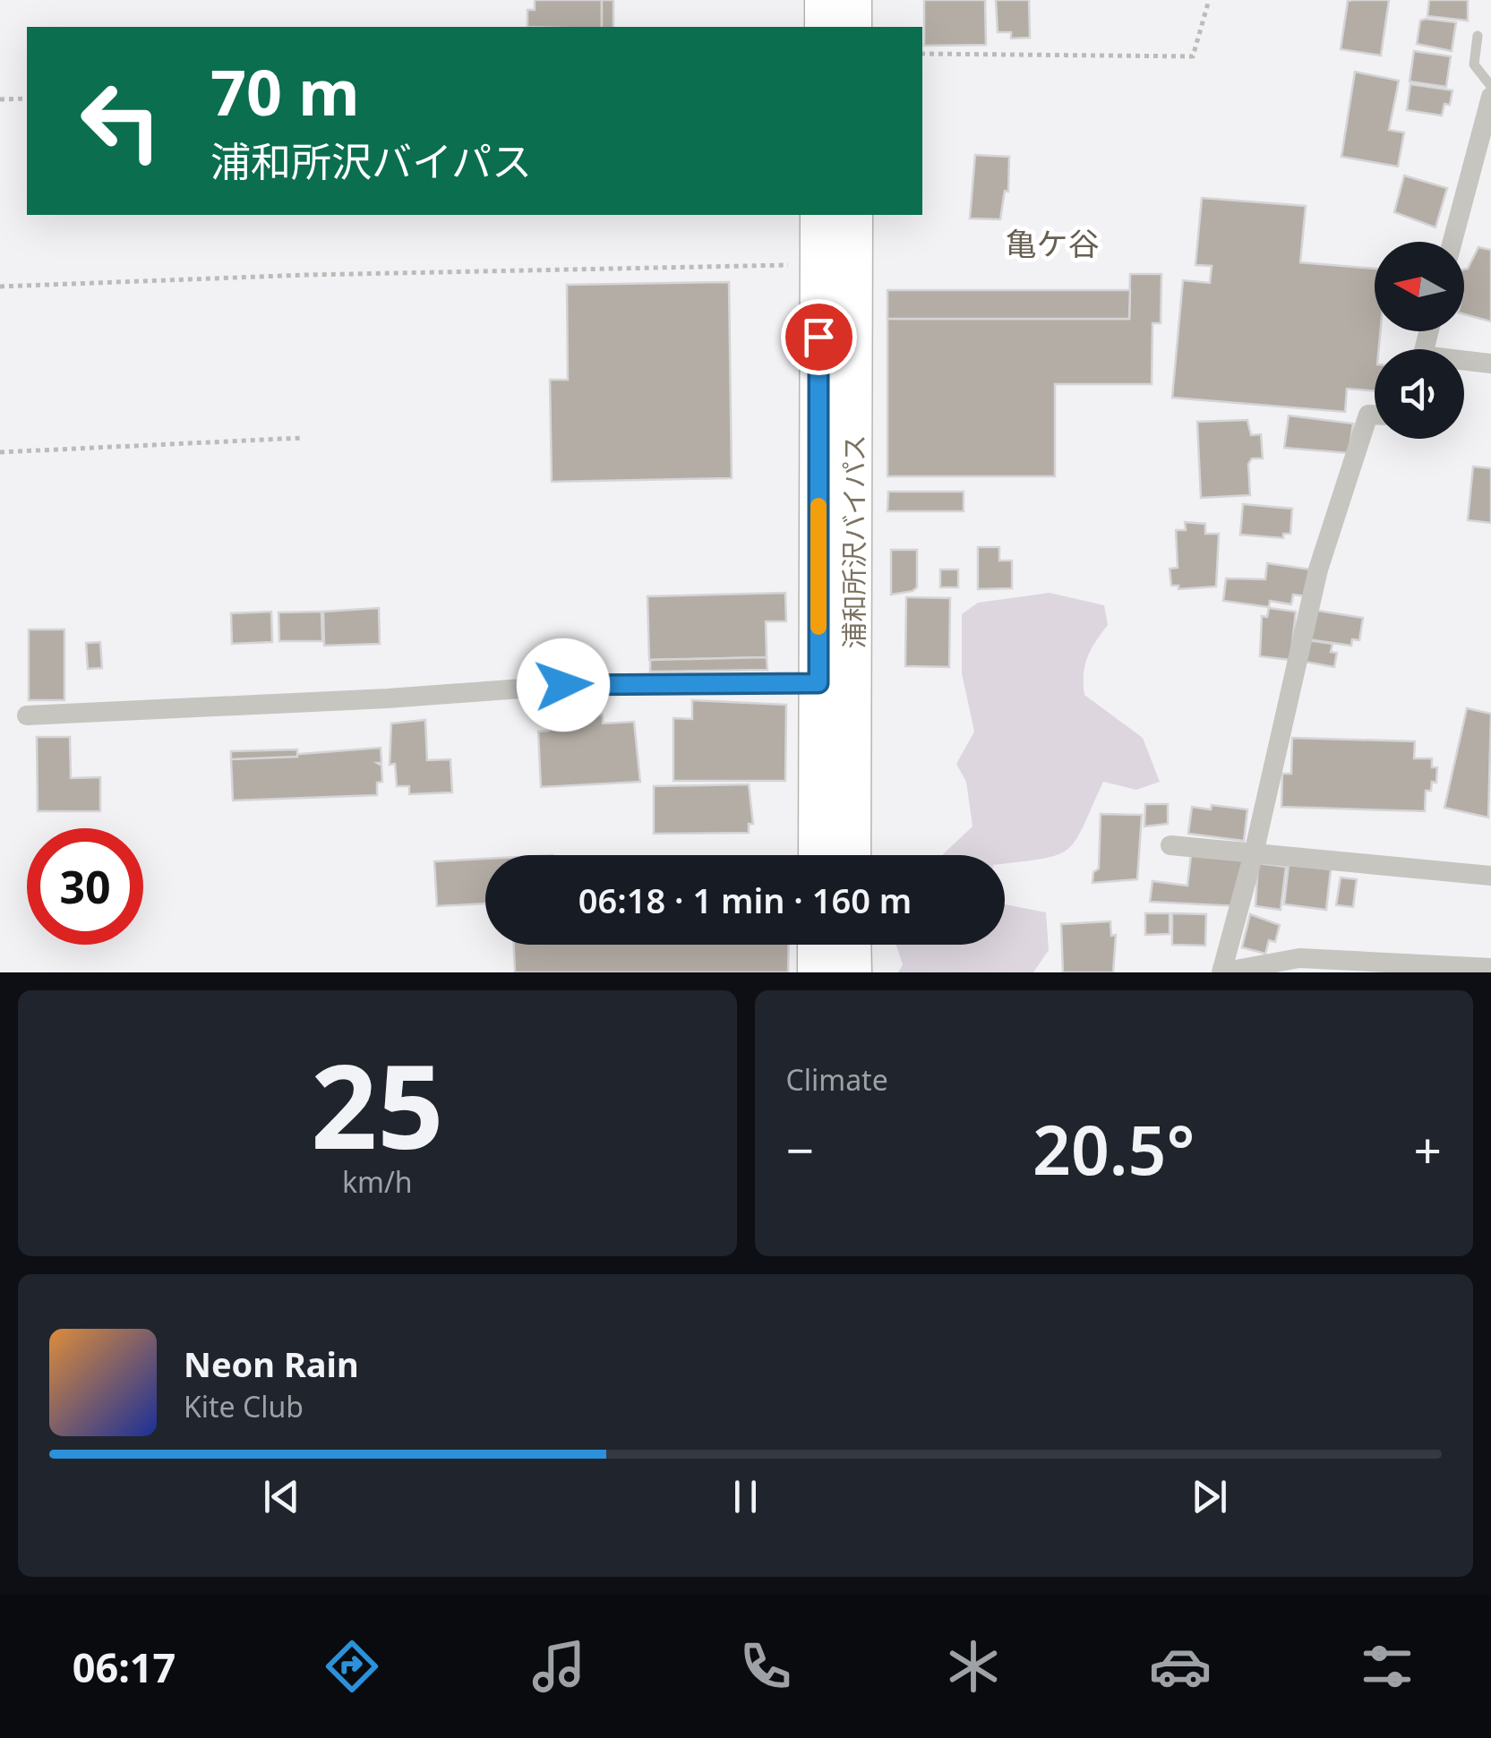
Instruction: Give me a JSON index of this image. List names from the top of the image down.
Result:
{
  "streets": {
    "highway": ["浦和所沢バイパス"]
  },
  "districts": ["亀ケ谷"],
  "north": "left",
  "page": {
    "turn": ["70 m", "浦和所沢バイパス"],
    "limit": "30",
    "trip": "06:18 · 1 min · 160 m",
    "tile": [
      ["25", "km/h"],
      "Climate"
    ],
    "heat": ["−", "20.5°", "+"],
    "song": ["Neon Rain", "Kite Club"],
    "tabs": "06:17"
  }
}
